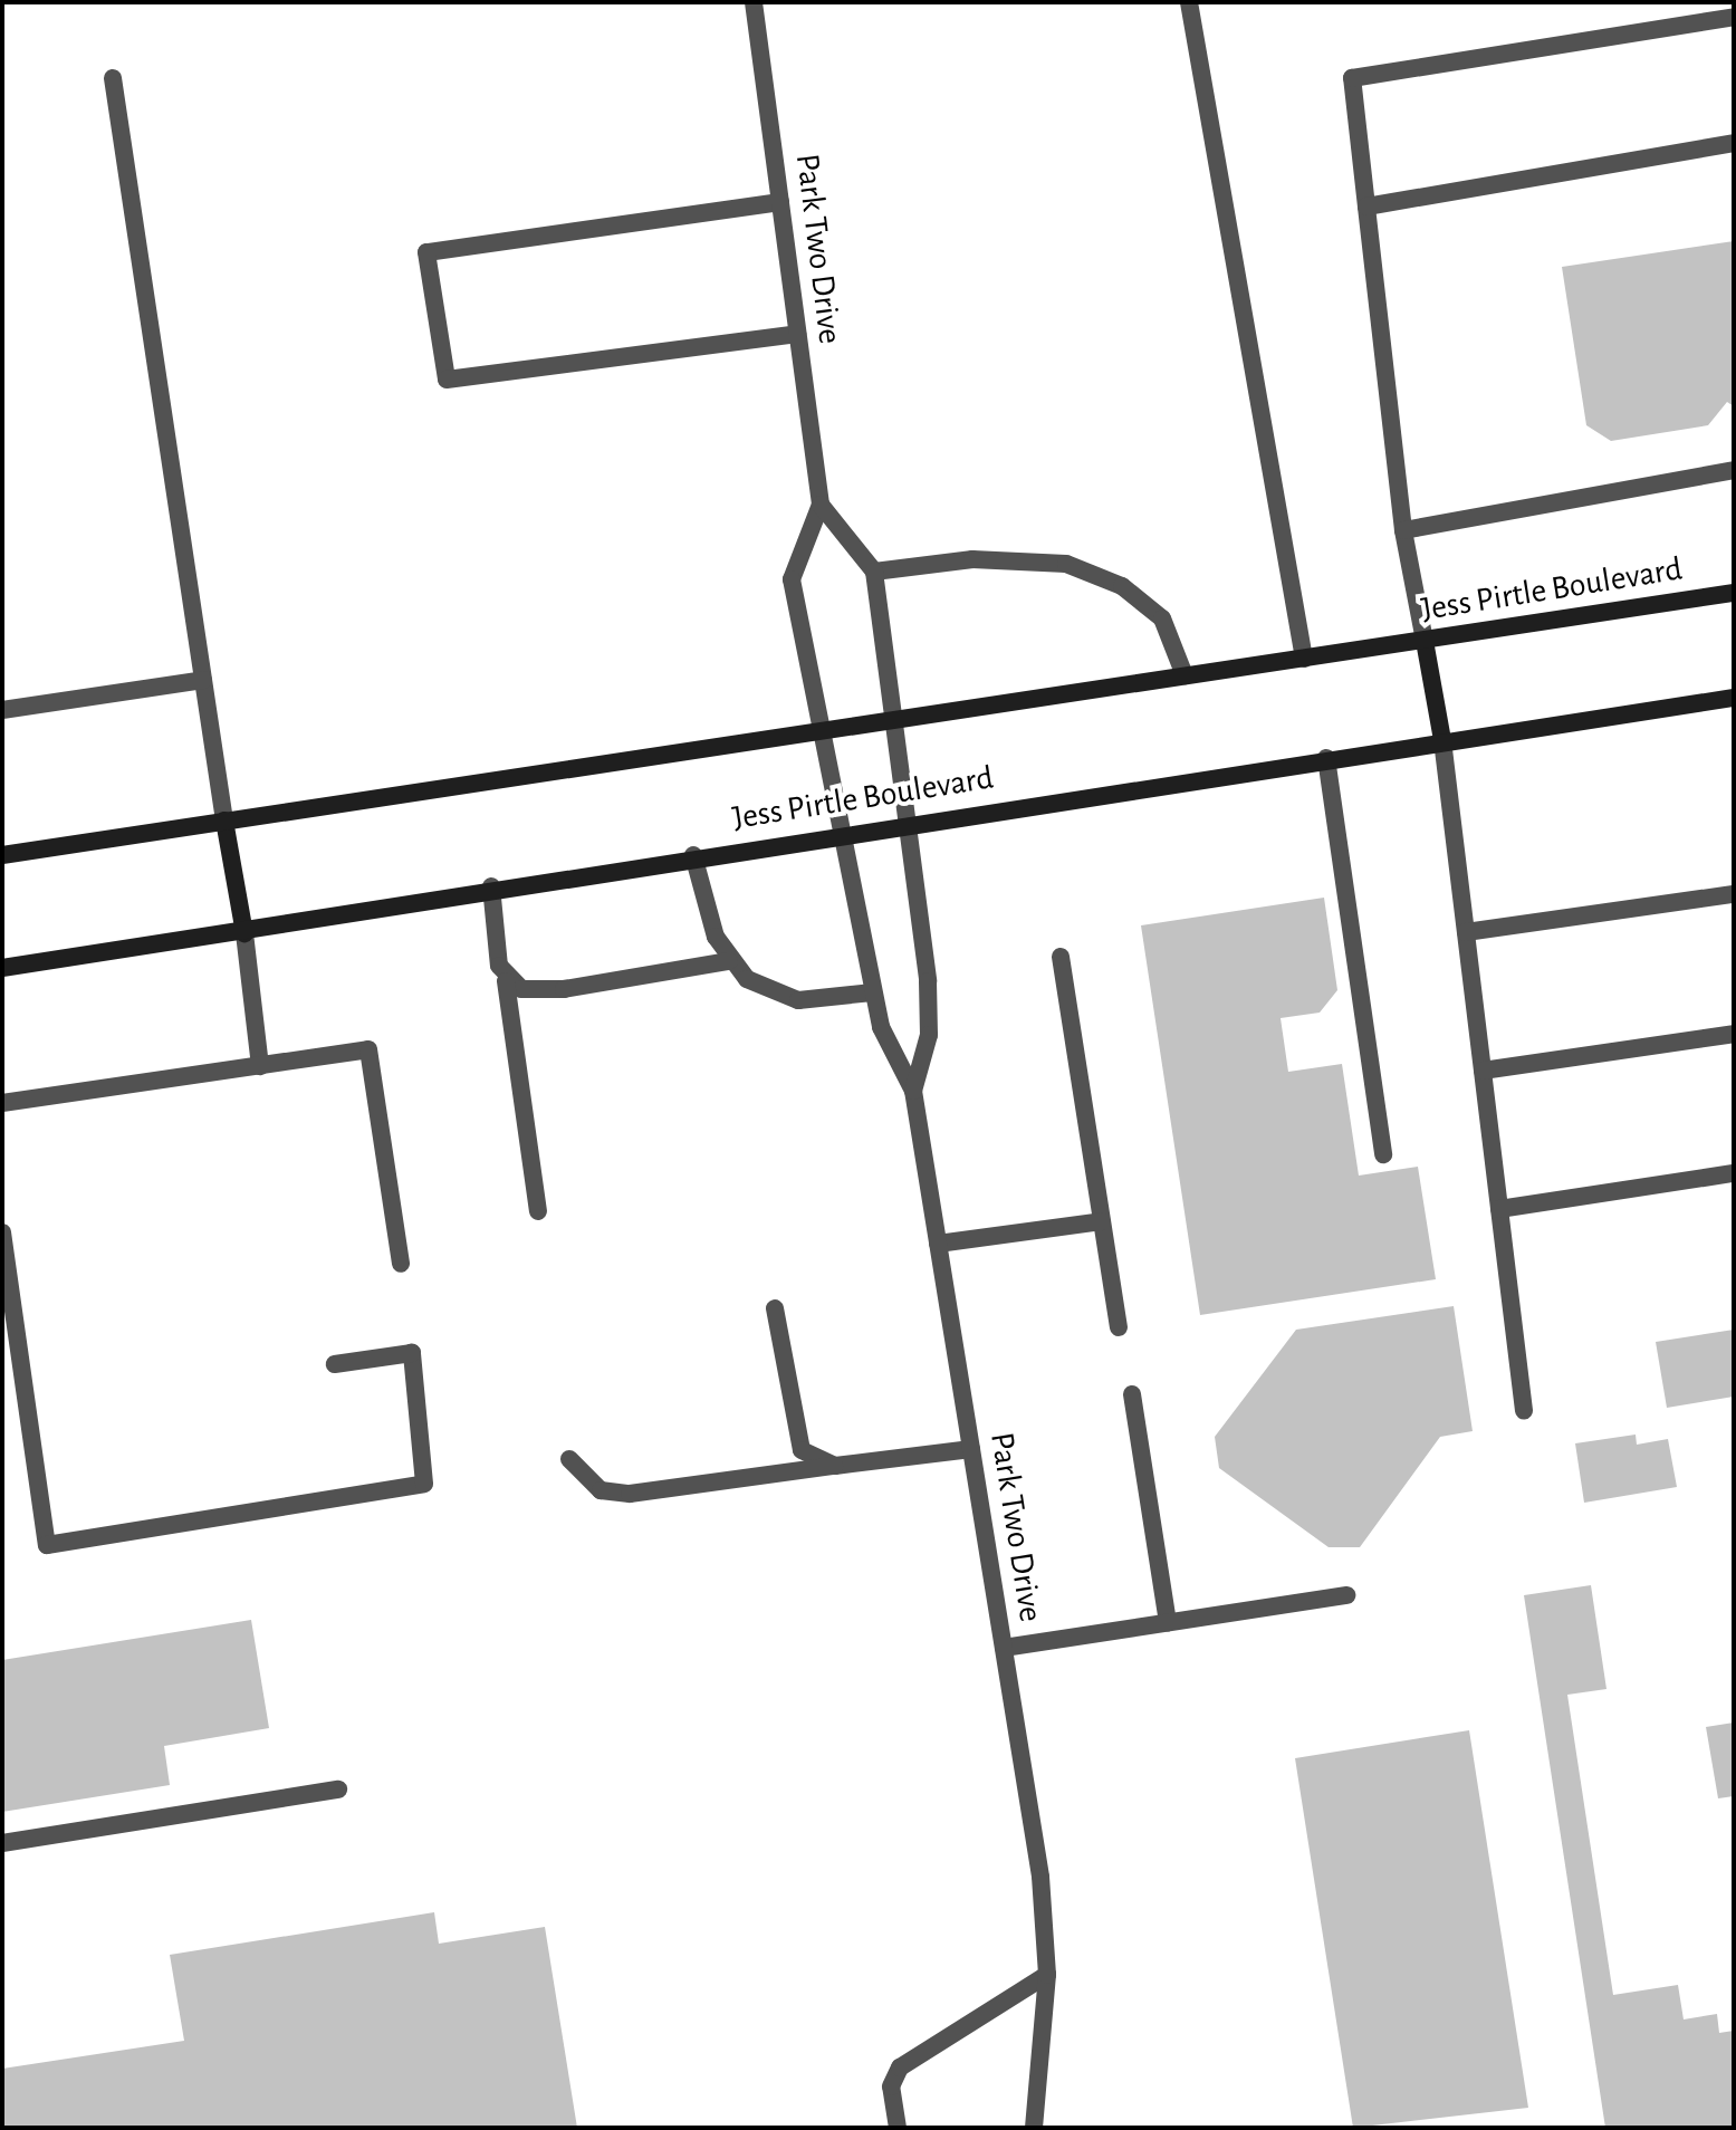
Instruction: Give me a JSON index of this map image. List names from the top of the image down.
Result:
{
  "streets": {
    "street": ["Park Two Drive", "Jess Pirtle Boulevard"]
  },
  "crossings": [
    ["Park Two Drive", "Jess Pirtle Boulevard"]
  ]
}
